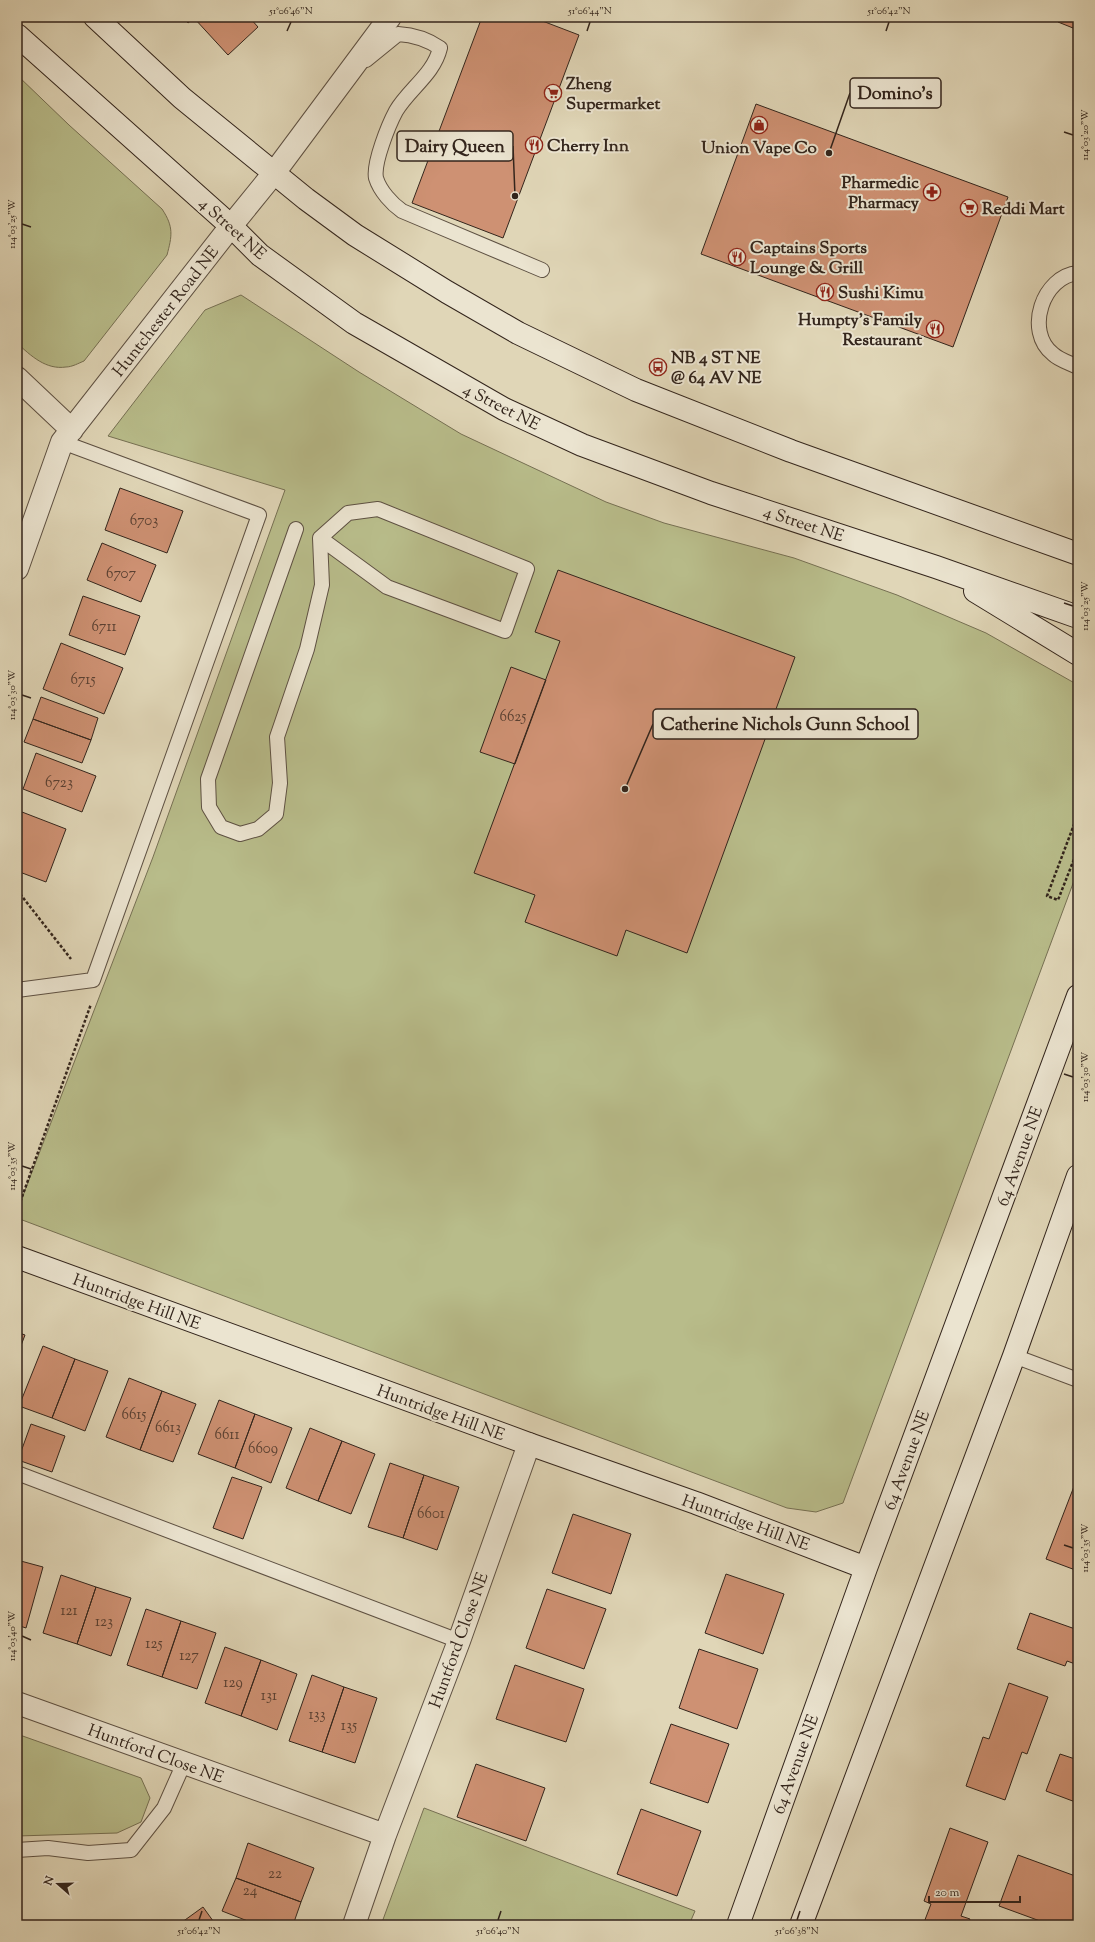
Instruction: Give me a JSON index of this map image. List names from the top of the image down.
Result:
{
  "streets": {
    "main road": [
      "4 Street NE",
      "Huntchester Road NE",
      "64 Avenue NE",
      "Huntridge Hill NE",
      "Huntford Close NE"
    ]
  },
  "crossings": [
    ["4 Street NE", "Huntchester Road NE"],
    ["64 Avenue NE", "Huntridge Hill NE"],
    ["Huntridge Hill NE", "Huntford Close NE"]
  ],
  "places": {
    "supermarket": ["Zheng Supermarket", "Reddi Mart"],
    "shop": ["Union Vape Co"],
    "restaurant": [
      "Cherry Inn",
      "Captains Sports Lounge & Grill",
      "Sushi Kimu",
      "Humpty's Family Restaurant"
    ],
    "other": ["Domino's", "Dairy Queen", "Catherine Nichols Gunn School"],
    "pharmacy": ["Pharmedic Pharmacy"],
    "bus stop": ["NB 4 ST NE @ 64 AV NE"]
  },
  "house_numbers": [
    "6703",
    "6707",
    "6711",
    "6715",
    "6625",
    "6723",
    "6615",
    "6613",
    "6611",
    "6609",
    "6601",
    "121",
    "123",
    "125",
    "127",
    "129",
    "131",
    "133",
    "135",
    "22",
    "24"
  ],
  "scale_bar": "20 m",
  "north": "left",
  "coordinates": [
    "51°06'46\"N",
    "51°06'44\"N",
    "51°06'42\"N",
    "114°03'20\"W",
    "114°03'25\"W",
    "114°03'30\"W",
    "114°03'35\"W",
    "114°03'40\"W",
    "51°06'40\"N",
    "51°06'38\"N"
  ]
}
